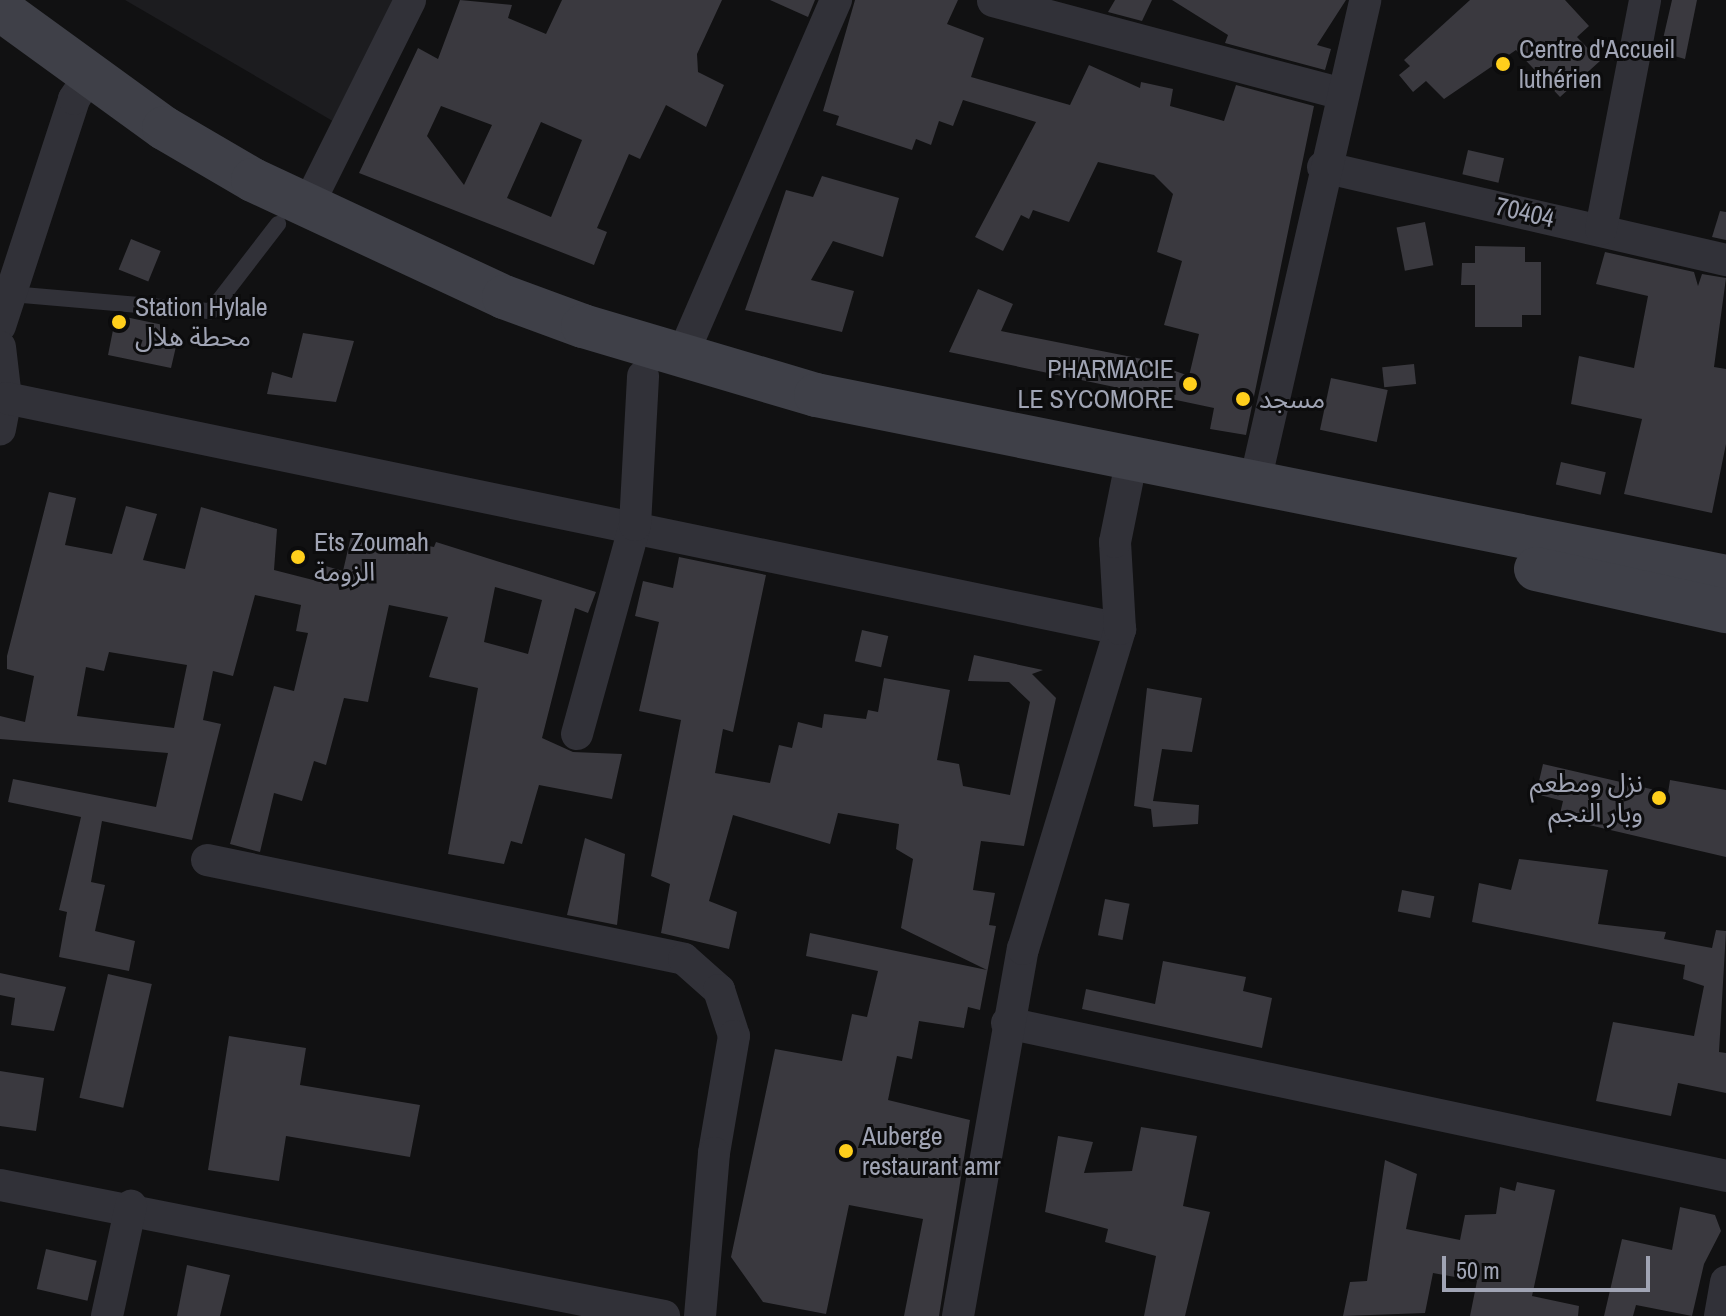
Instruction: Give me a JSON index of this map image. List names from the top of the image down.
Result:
{
  "streets": {
    "street": ["70404"]
  },
  "places": [
    "Centre d'Accueil luthérien",
    "Station Hylale محطة هلال",
    "PHARMACIE LE SYCOMORE",
    "مسجد",
    "Ets Zoumah الزومة",
    "نزل ومطعم وبار النجم",
    "Auberge restaurant amr"
  ],
  "scale_bar": "50 m"
}
